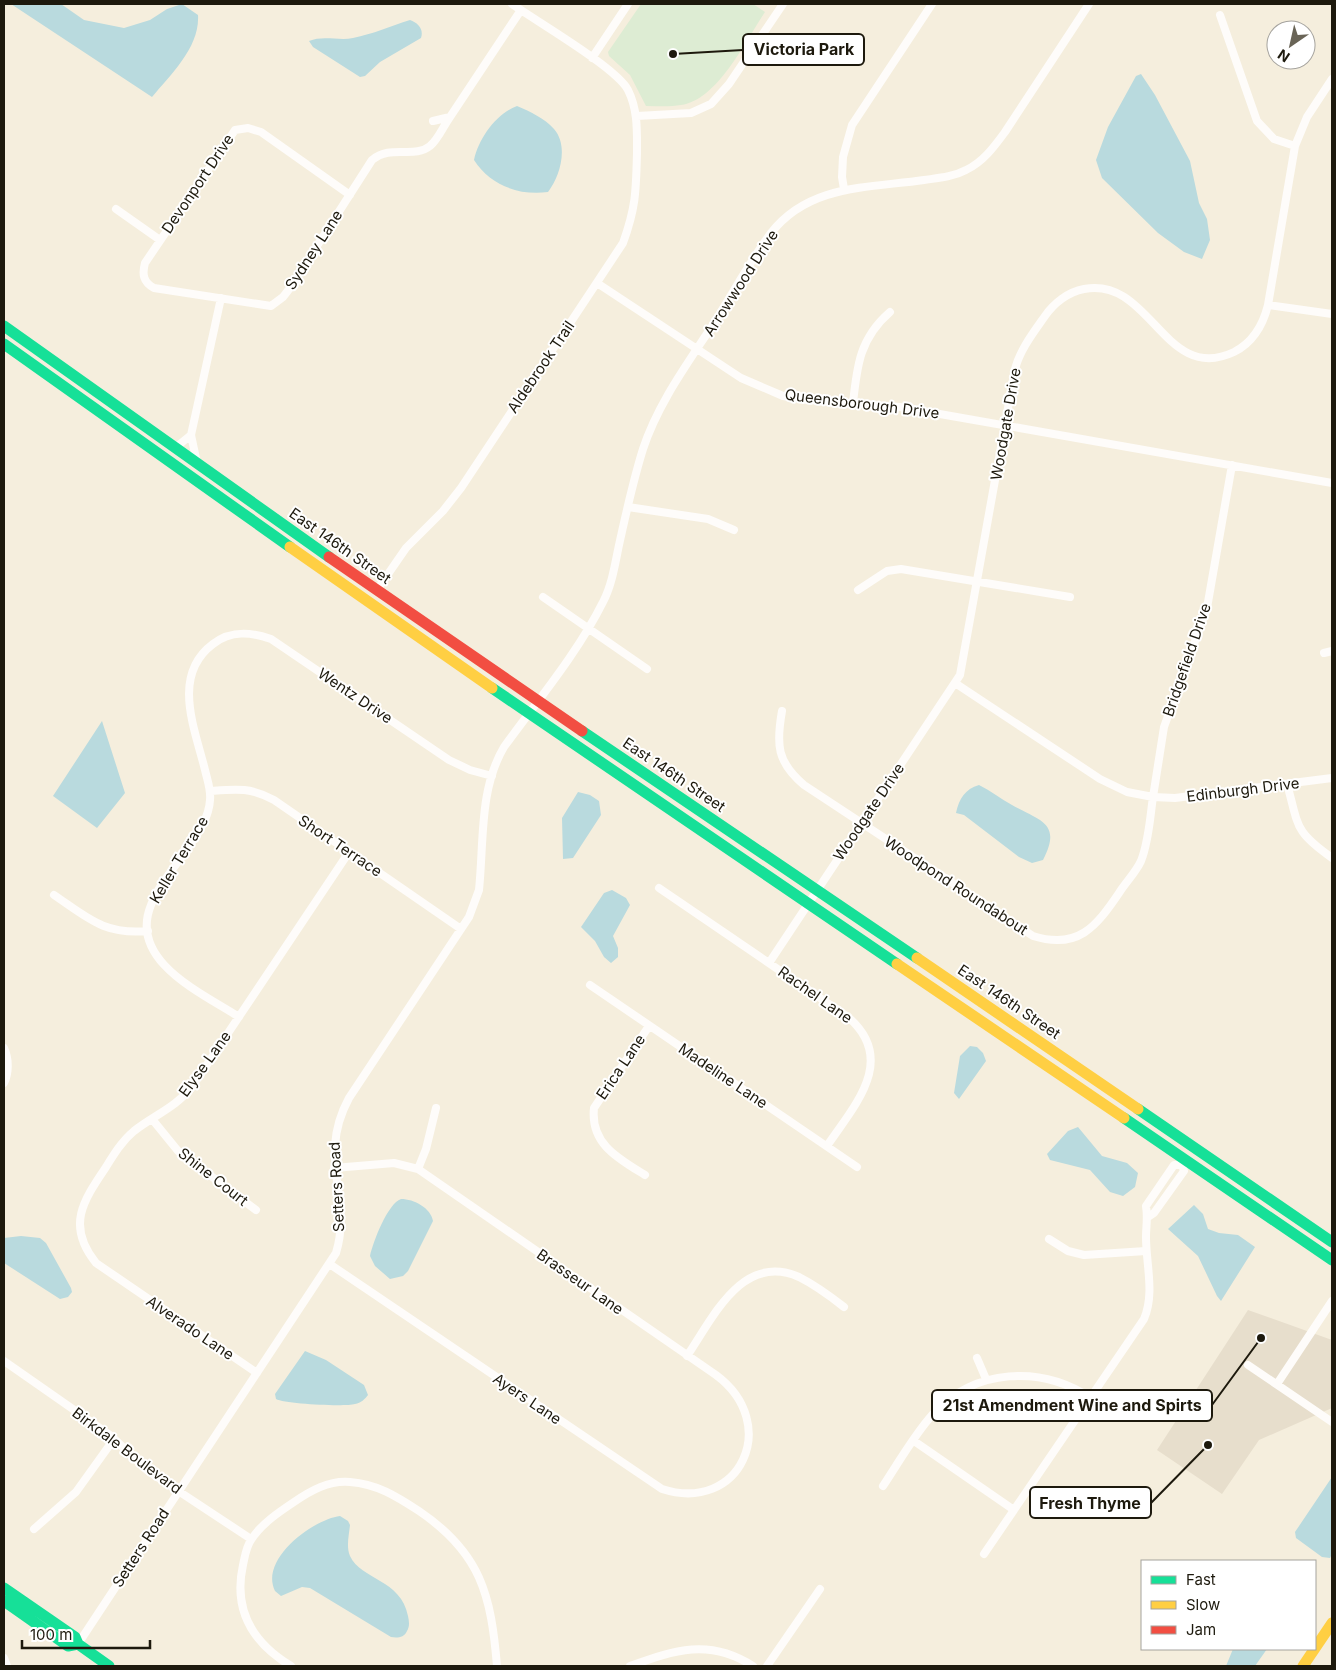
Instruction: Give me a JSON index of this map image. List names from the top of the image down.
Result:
{
  "streets": {
    "main road": ["East 146th Street"],
    "street": [
      "Devonport Drive",
      "Sydney Lane",
      "Arrowwood Drive",
      "Aldebrook Trail",
      "Queensborough Drive",
      "Woodgate Drive",
      "Bridgefield Drive",
      "Wentz Drive",
      "Edinburgh Drive",
      "Short Terrace",
      "Keller Terrace",
      "Woodpond Roundabout",
      "Rachel Lane",
      "Elyse Lane",
      "Erica Lane",
      "Madeline Lane",
      "Shine Court",
      "Setters Road",
      "Brasseur Lane",
      "Alverado Lane",
      "Ayers Lane",
      "Birkdale Boulevard"
    ]
  },
  "crossings": [
    ["Devonport Drive", "Sydney Lane"],
    ["Arrowwood Drive", "Queensborough Drive"],
    ["Arrowwood Drive", "East 146th Street"],
    ["Arrowwood Drive", "Setters Road"],
    ["Aldebrook Trail", "Queensborough Drive"],
    ["Aldebrook Trail", "East 146th Street"],
    ["Queensborough Drive", "Woodgate Drive"],
    ["Queensborough Drive", "Bridgefield Drive"],
    ["Woodgate Drive", "East 146th Street"],
    ["Woodgate Drive", "Woodpond Roundabout"],
    ["Woodgate Drive", "Rachel Lane"],
    ["East 146th Street", "Setters Road"],
    ["Bridgefield Drive", "Edinburgh Drive"],
    ["Bridgefield Drive", "Woodpond Roundabout"],
    ["Wentz Drive", "Keller Terrace"],
    ["Wentz Drive", "Setters Road"],
    ["Edinburgh Drive", "Woodpond Roundabout"],
    ["Short Terrace", "Keller Terrace"],
    ["Short Terrace", "Elyse Lane"],
    ["Short Terrace", "Setters Road"],
    ["Keller Terrace", "Elyse Lane"],
    ["Rachel Lane", "Madeline Lane"],
    ["Elyse Lane", "Shine Court"],
    ["Elyse Lane", "Alverado Lane"],
    ["Erica Lane", "Madeline Lane"],
    ["Setters Road", "Brasseur Lane"],
    ["Setters Road", "Alverado Lane"],
    ["Setters Road", "Ayers Lane"],
    ["Setters Road", "Birkdale Boulevard"],
    ["Brasseur Lane", "Ayers Lane"]
  ],
  "places": ["Victoria Park", "21st Amendment Wine and Spirts", "Fresh Thyme"],
  "legend": ["Fast", "Slow", "Jam"],
  "scale_bar": "100 m",
  "north": "bottom left"
}
